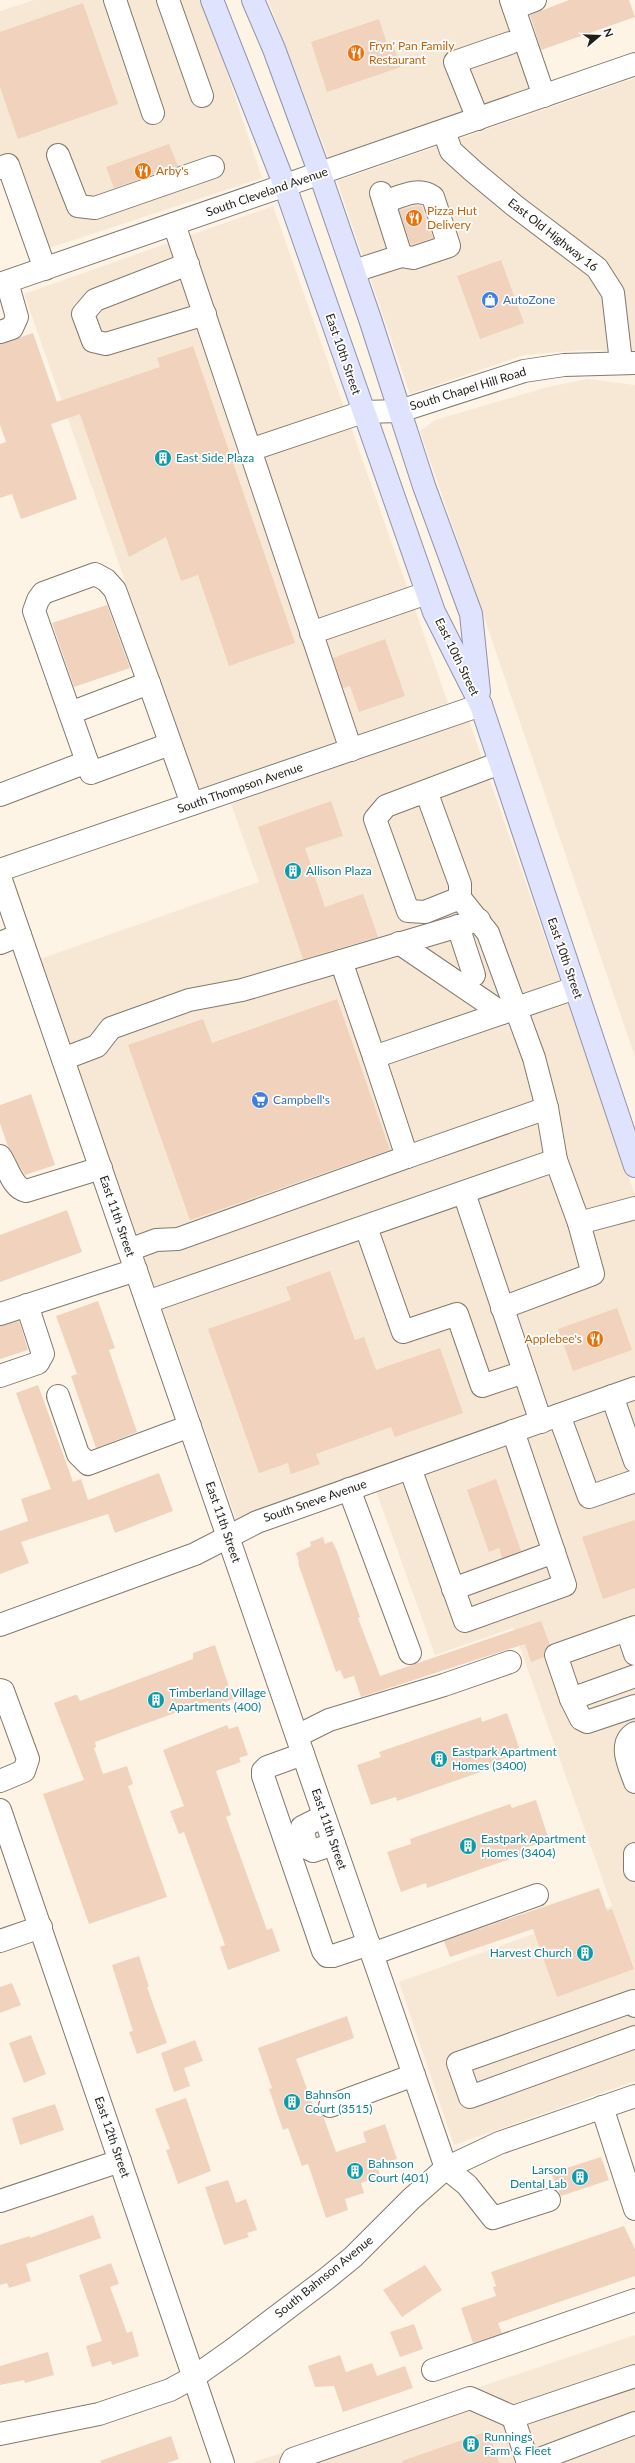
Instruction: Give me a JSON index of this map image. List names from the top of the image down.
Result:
{
  "streets": {
    "main road": ["East 10th Street"],
    "street": [
      "South Cleveland Avenue",
      "East Old Highway 16",
      "South Chapel Hill Road",
      "South Thompson Avenue",
      "East 11th Street",
      "South Sneve Avenue",
      "East 12th Street",
      "South Bahnson Avenue"
    ]
  },
  "crossings": [
    ["South Cleveland Avenue", "East Old Highway 16"],
    ["South Cleveland Avenue", "East 10th Street"],
    ["East Old Highway 16", "South Chapel Hill Road"],
    ["East 10th Street", "South Chapel Hill Road"],
    ["East 10th Street", "South Thompson Avenue"],
    ["East 11th Street", "South Sneve Avenue"],
    ["East 11th Street", "South Bahnson Avenue"],
    ["East 12th Street", "South Bahnson Avenue"]
  ],
  "places": {
    "restaurant": [
      "Fryn' Pan Family Restaurant",
      "Arby's",
      "Pizza Hut Delivery",
      "Applebee's"
    ],
    "shop": ["AutoZone"],
    "building": [
      "East Side Plaza",
      "Allison Plaza",
      "Timberland Village Apartments (400)",
      "Eastpark Apartment Homes (3400)",
      "Eastpark Apartment Homes (3404)",
      "Harvest Church",
      "Bahnson Court (3515)",
      "Bahnson Court (401)",
      "Larson Dental Lab",
      "Runnings Farm & Fleet"
    ],
    "supermarket": ["Campbell's"]
  },
  "north": "right"
}
